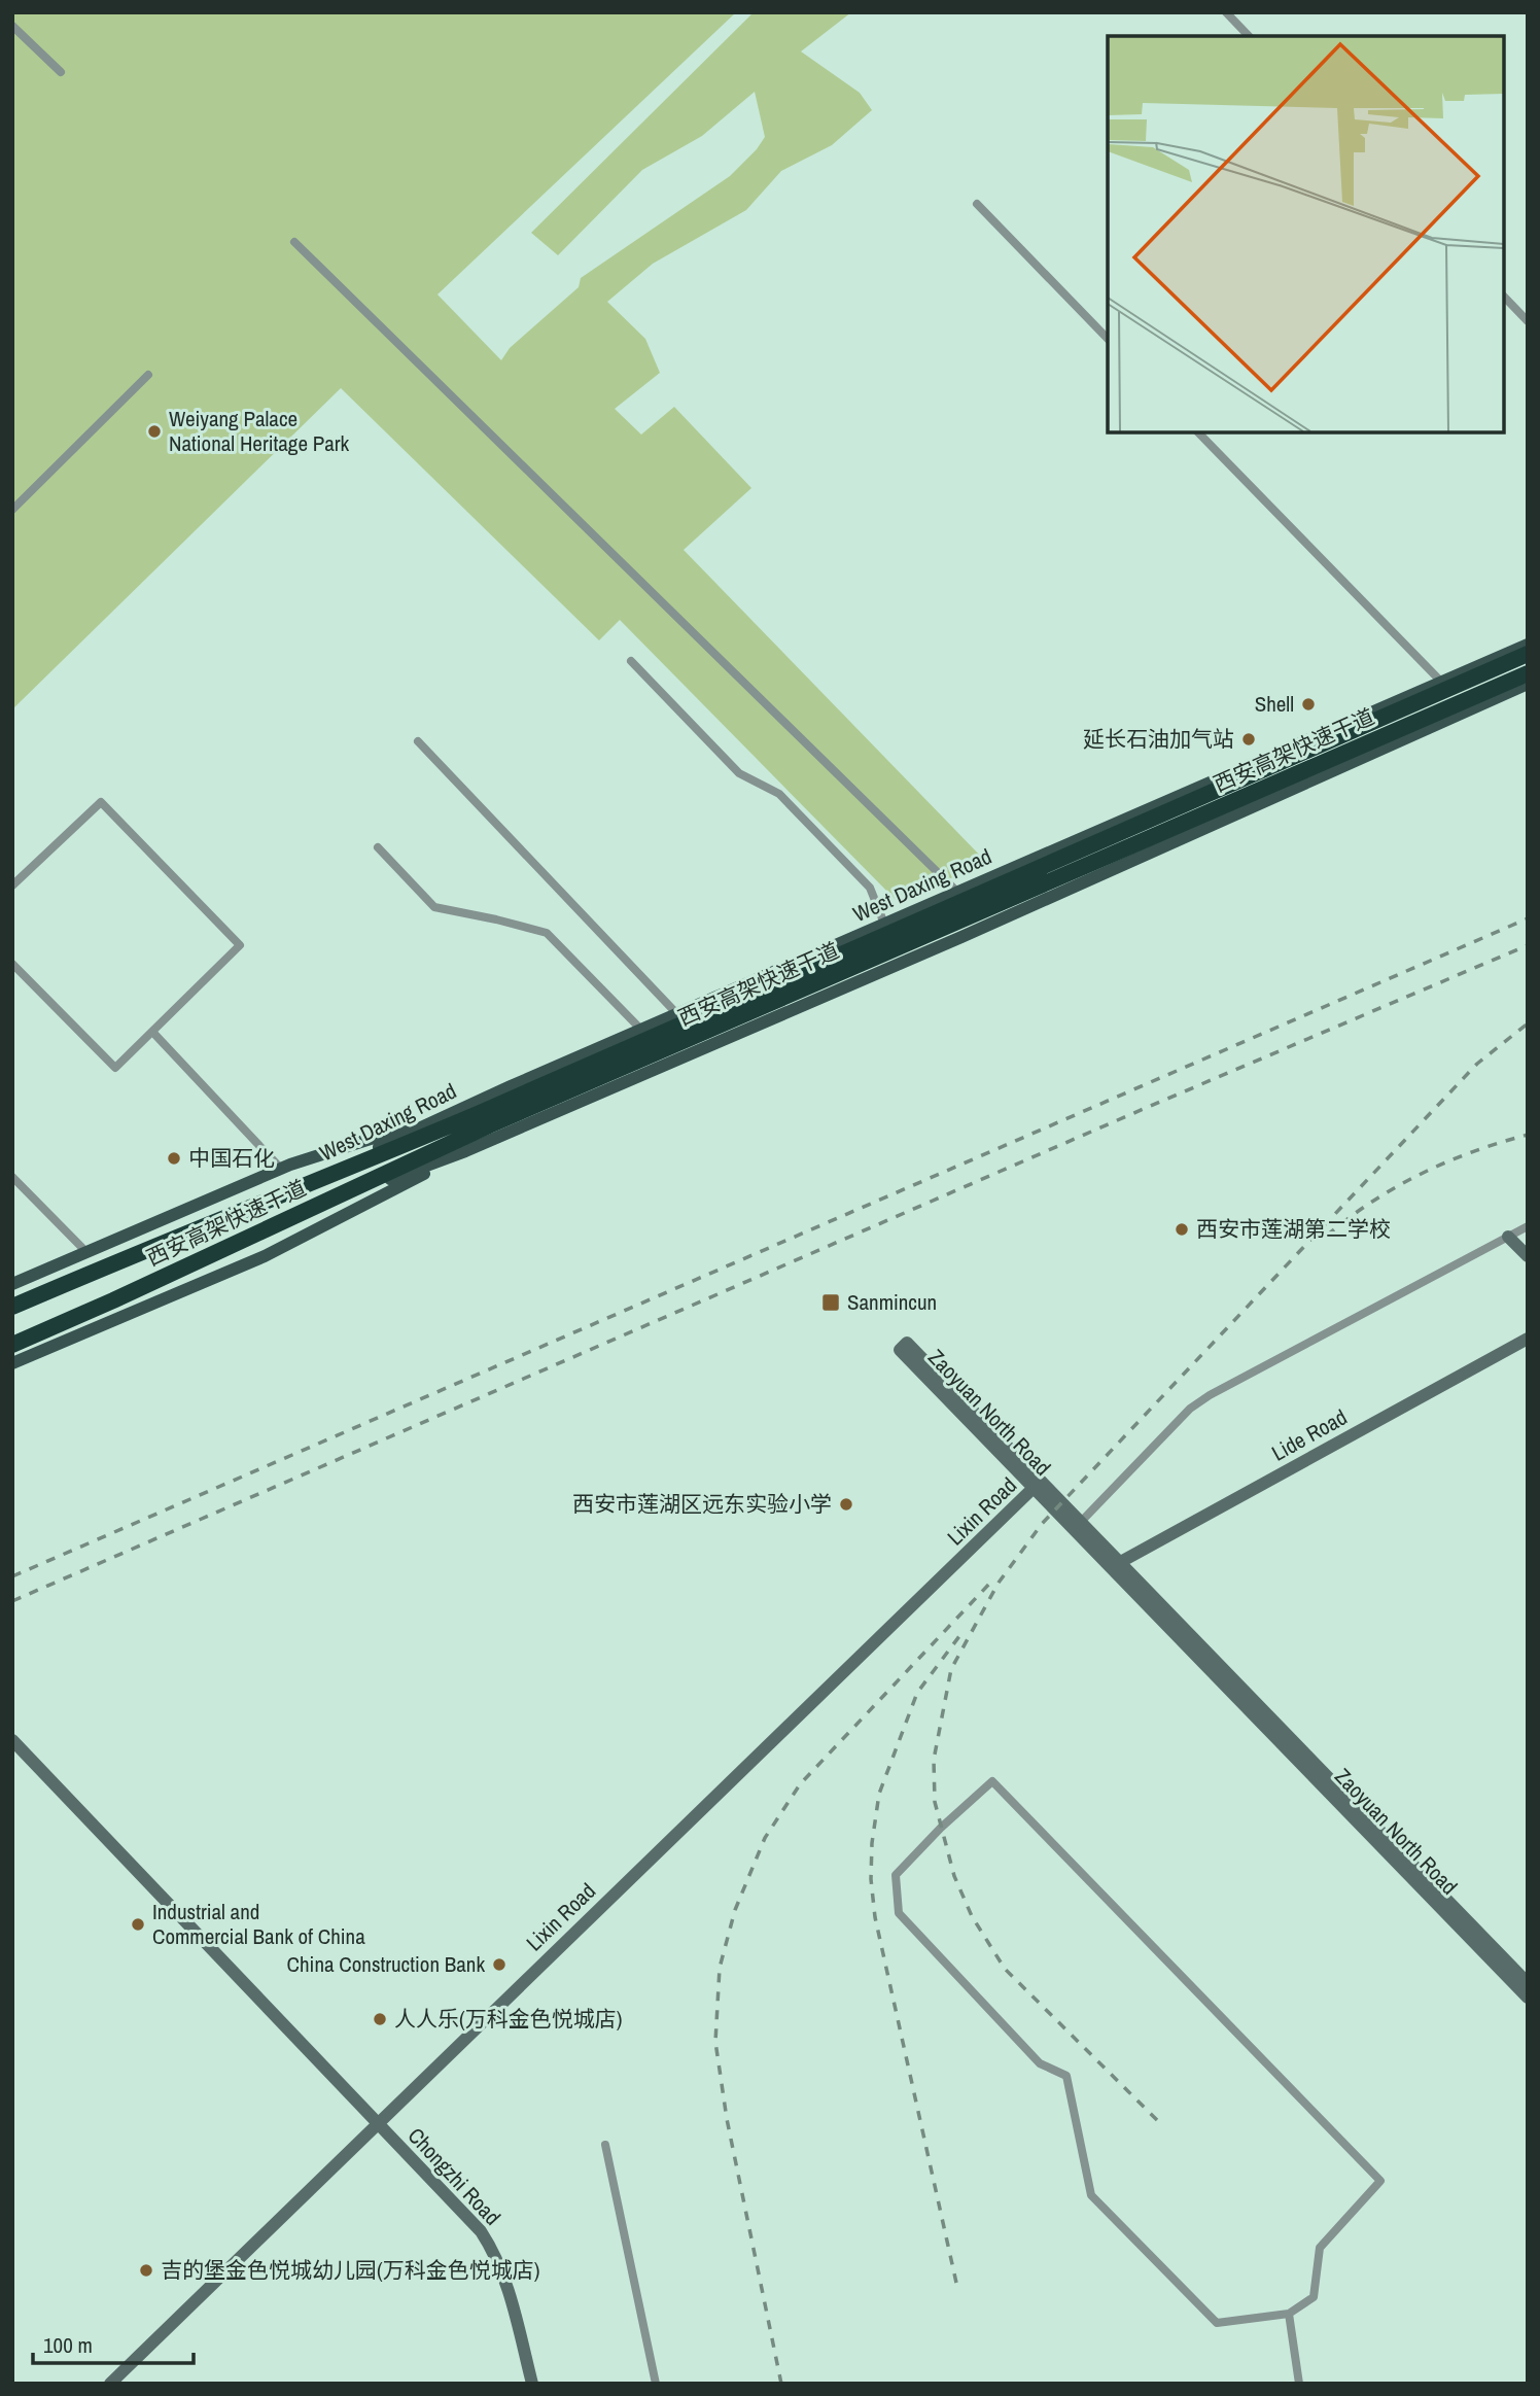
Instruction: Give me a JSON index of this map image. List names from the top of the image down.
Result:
{
  "streets": {
    "highway": ["西安高架快速干道"],
    "main road": ["West Daxing Road"],
    "street": [
      "Zaoyuan North Road",
      "Lide Road",
      "Lixin Road",
      "Chongzhi Road"
    ]
  },
  "crossings": [
    ["西安高架快速干道", "West Daxing Road"],
    ["Zaoyuan North Road", "Lide Road"],
    ["Zaoyuan North Road", "Lixin Road"],
    ["Lixin Road", "Chongzhi Road"]
  ],
  "places": {
    "other": [
      "Weiyang Palace National Heritage Park",
      "Shell",
      "延长石油加气站",
      "中国石化",
      "西安市莲湖第二学校",
      "西安市莲湖区远东实验小学",
      "Industrial and Commercial Bank of China",
      "China Construction Bank",
      "人人乐(万科金色悦城店)",
      "吉的堡金色悦城幼儿园(万科金色悦城店)"
    ],
    "transit": ["Sanmincun"]
  },
  "scale_bar": "100 m"
}
